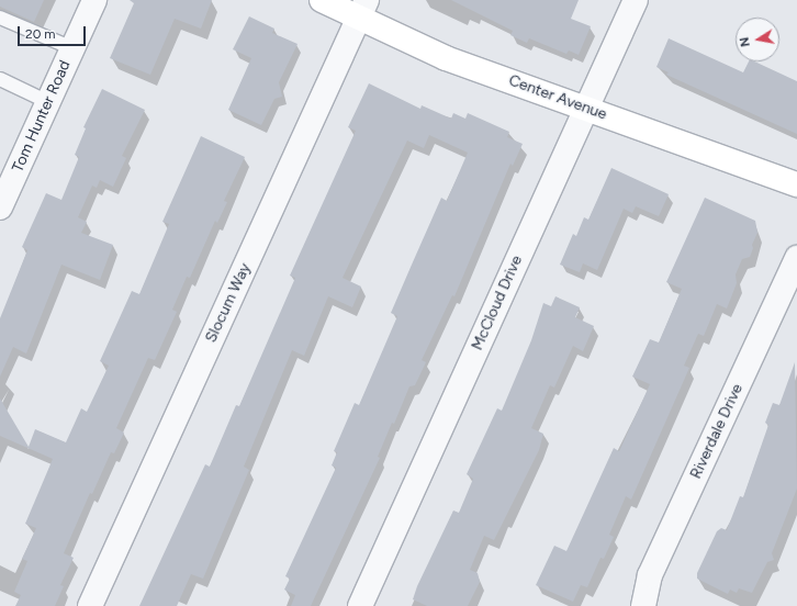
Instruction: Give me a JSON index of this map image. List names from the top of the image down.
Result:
{
  "streets": {
    "main road": ["Center Avenue"],
    "street": [
      "Tom Hunter Road",
      "Slocum Way",
      "McCloud Drive",
      "Riverdale Drive"
    ]
  },
  "crossings": [
    ["Center Avenue", "Slocum Way"],
    ["Center Avenue", "McCloud Drive"]
  ],
  "scale_bar": "20 m",
  "north": "left"
}
